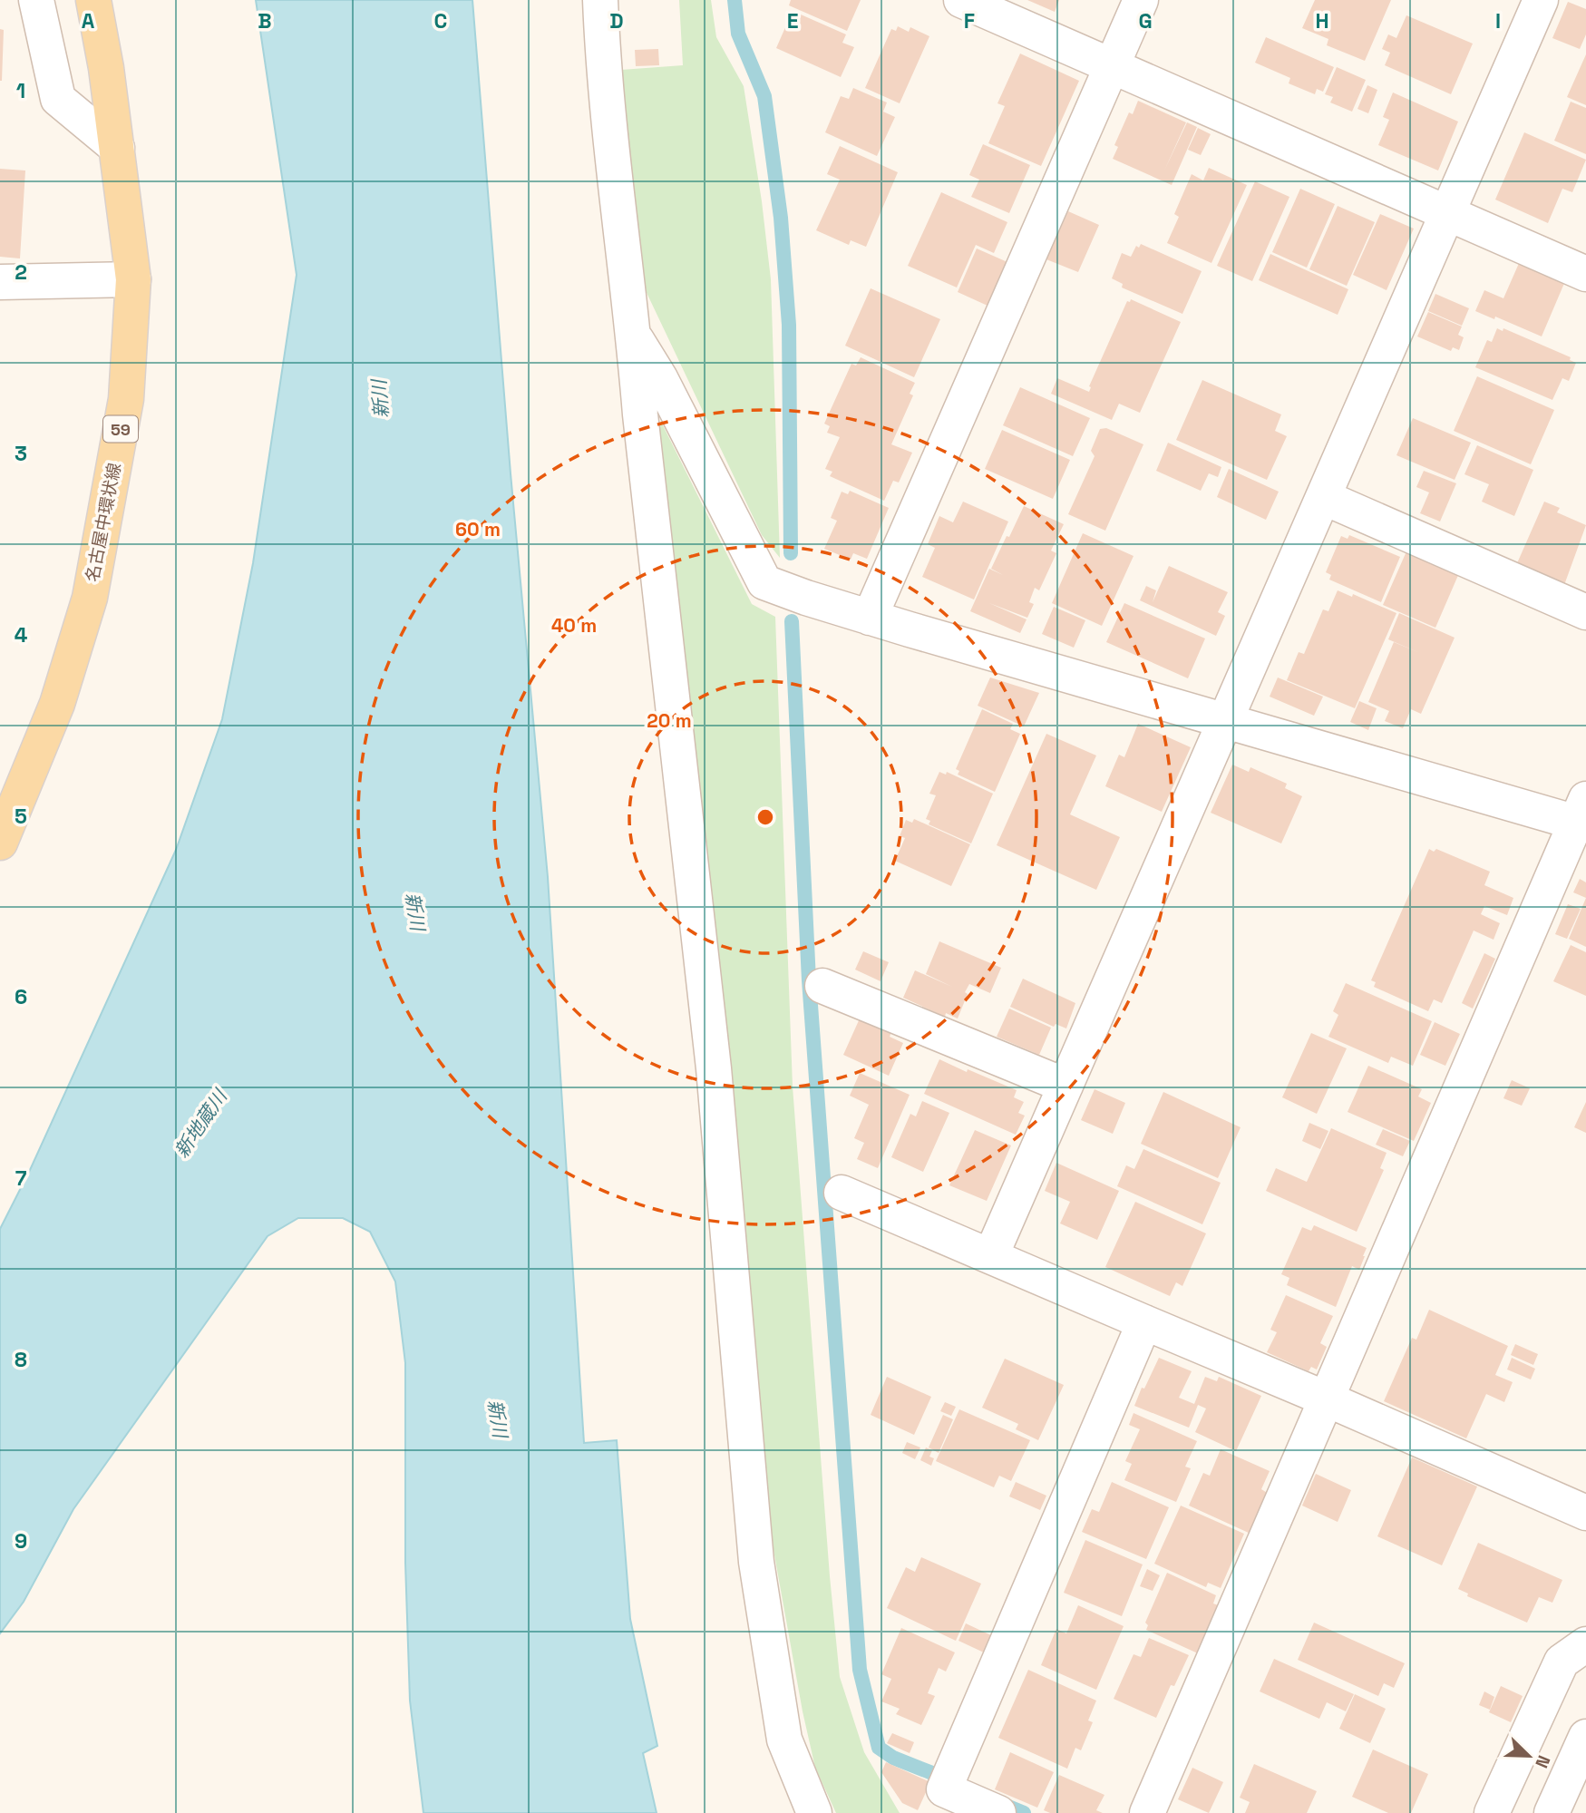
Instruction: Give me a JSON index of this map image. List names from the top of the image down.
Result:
{
  "streets": {
    "main road": ["59", "名古屋中環状線"]
  },
  "water": ["新川", "新地蔵川"],
  "north": "bottom right",
  "grid": {
    "columns": [
      "A",
      "B",
      "C",
      "D",
      "E",
      "F",
      "G",
      "H",
      "I"
    ],
    "rows": [
      "1",
      "2",
      "3",
      "4",
      "5",
      "6",
      "7",
      "8",
      "9"
    ]
  },
  "rings": ["60 m", "40 m", "20 m"]
}
